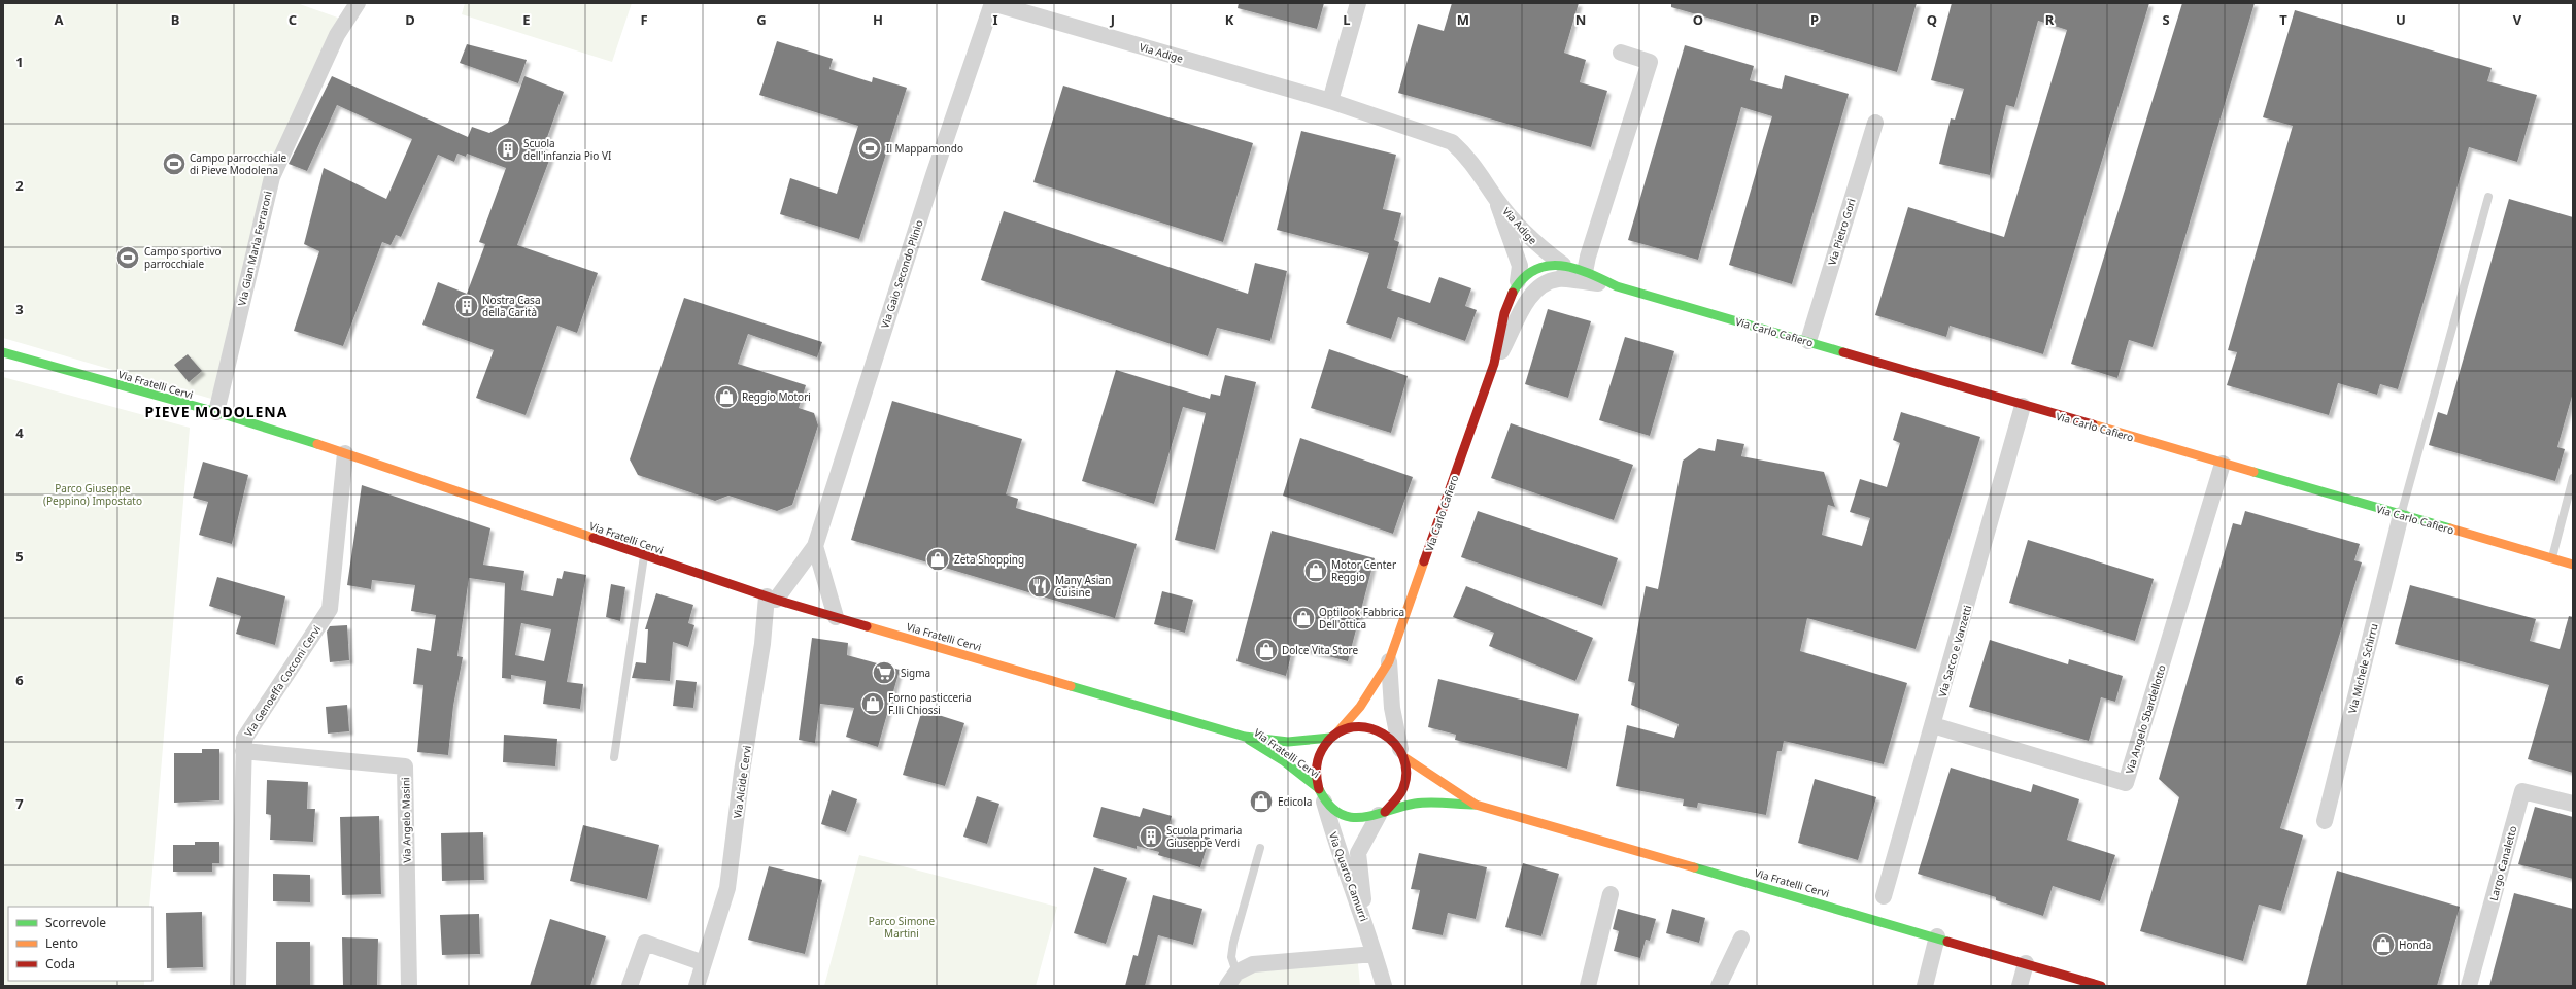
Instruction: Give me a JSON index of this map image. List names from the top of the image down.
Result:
{
  "streets": {
    "main road": ["Via Carlo Cafiero", "Via Fratelli Cervi"],
    "street": [
      "Via Adige",
      "Via Pietro Gori",
      "Via Gian Maria Ferraroni",
      "Via Gaio Secondo Plinio",
      "Via Sacco e Vanzetti",
      "Via Michele Schirru",
      "Via Genoeffa Cocconi Cervi",
      "Via Angelo Sbardellotto",
      "Via Alcide Cervi",
      "Via Angelo Masini",
      "Largo Canaletto",
      "Via Quarto Camurri"
    ]
  },
  "crossings": [
    ["Via Adige", "Via Gaio Secondo Plinio"],
    ["Via Adige", "Via Carlo Cafiero"],
    ["Via Pietro Gori", "Via Carlo Cafiero"],
    ["Via Gian Maria Ferraroni", "Via Fratelli Cervi"],
    ["Via Gaio Secondo Plinio", "Via Fratelli Cervi"],
    ["Via Gaio Secondo Plinio", "Via Alcide Cervi"],
    ["Via Carlo Cafiero", "Via Fratelli Cervi"],
    ["Via Carlo Cafiero", "Via Sacco e Vanzetti"],
    ["Via Carlo Cafiero", "Via Michele Schirru"],
    ["Via Carlo Cafiero", "Via Angelo Sbardellotto"],
    ["Via Carlo Cafiero", "Via Quarto Camurri"],
    ["Via Fratelli Cervi", "Via Genoeffa Cocconi Cervi"],
    ["Via Fratelli Cervi", "Via Alcide Cervi"],
    ["Via Fratelli Cervi", "Via Quarto Camurri"],
    ["Via Sacco e Vanzetti", "Via Angelo Sbardellotto"],
    ["Via Genoeffa Cocconi Cervi", "Via Angelo Masini"]
  ],
  "districts": ["PIEVE MODOLENA"],
  "parks": ["Parco Giuseppe (Peppino) Impostato", "Parco Simone Martini"],
  "places": {
    "sports": ["Il Mappamondo", "Campo parrocchiale di Pieve Modolena", "Campo sportivo parrocchiale"],
    "building": ["Scuola dell'infanzia Pio VI", "Nostra Casa della Carità", "Scuola primaria Giuseppe Verdi"],
    "shop": [
      "Reggio Motori",
      "Zeta Shopping",
      "Motor Center Reggio",
      "Optilook Fabbrica Dell'ottica",
      "Dolce Vita Store",
      "Forno pasticceria F.lli Chiossi",
      "Edicola",
      "Honda"
    ],
    "restaurant": ["Many Asian Cuisine"],
    "supermarket": ["Sigma"]
  },
  "legend": ["Scorrevole", "Lento", "Coda"],
  "grid": {
    "columns": [
      "A",
      "B",
      "C",
      "D",
      "E",
      "F",
      "G",
      "H",
      "I",
      "J",
      "K",
      "L",
      "M",
      "N",
      "O",
      "P",
      "Q",
      "R",
      "S",
      "T",
      "U",
      "V"
    ],
    "rows": [
      "1",
      "2",
      "3",
      "4",
      "5",
      "6",
      "7"
    ]
  }
}
